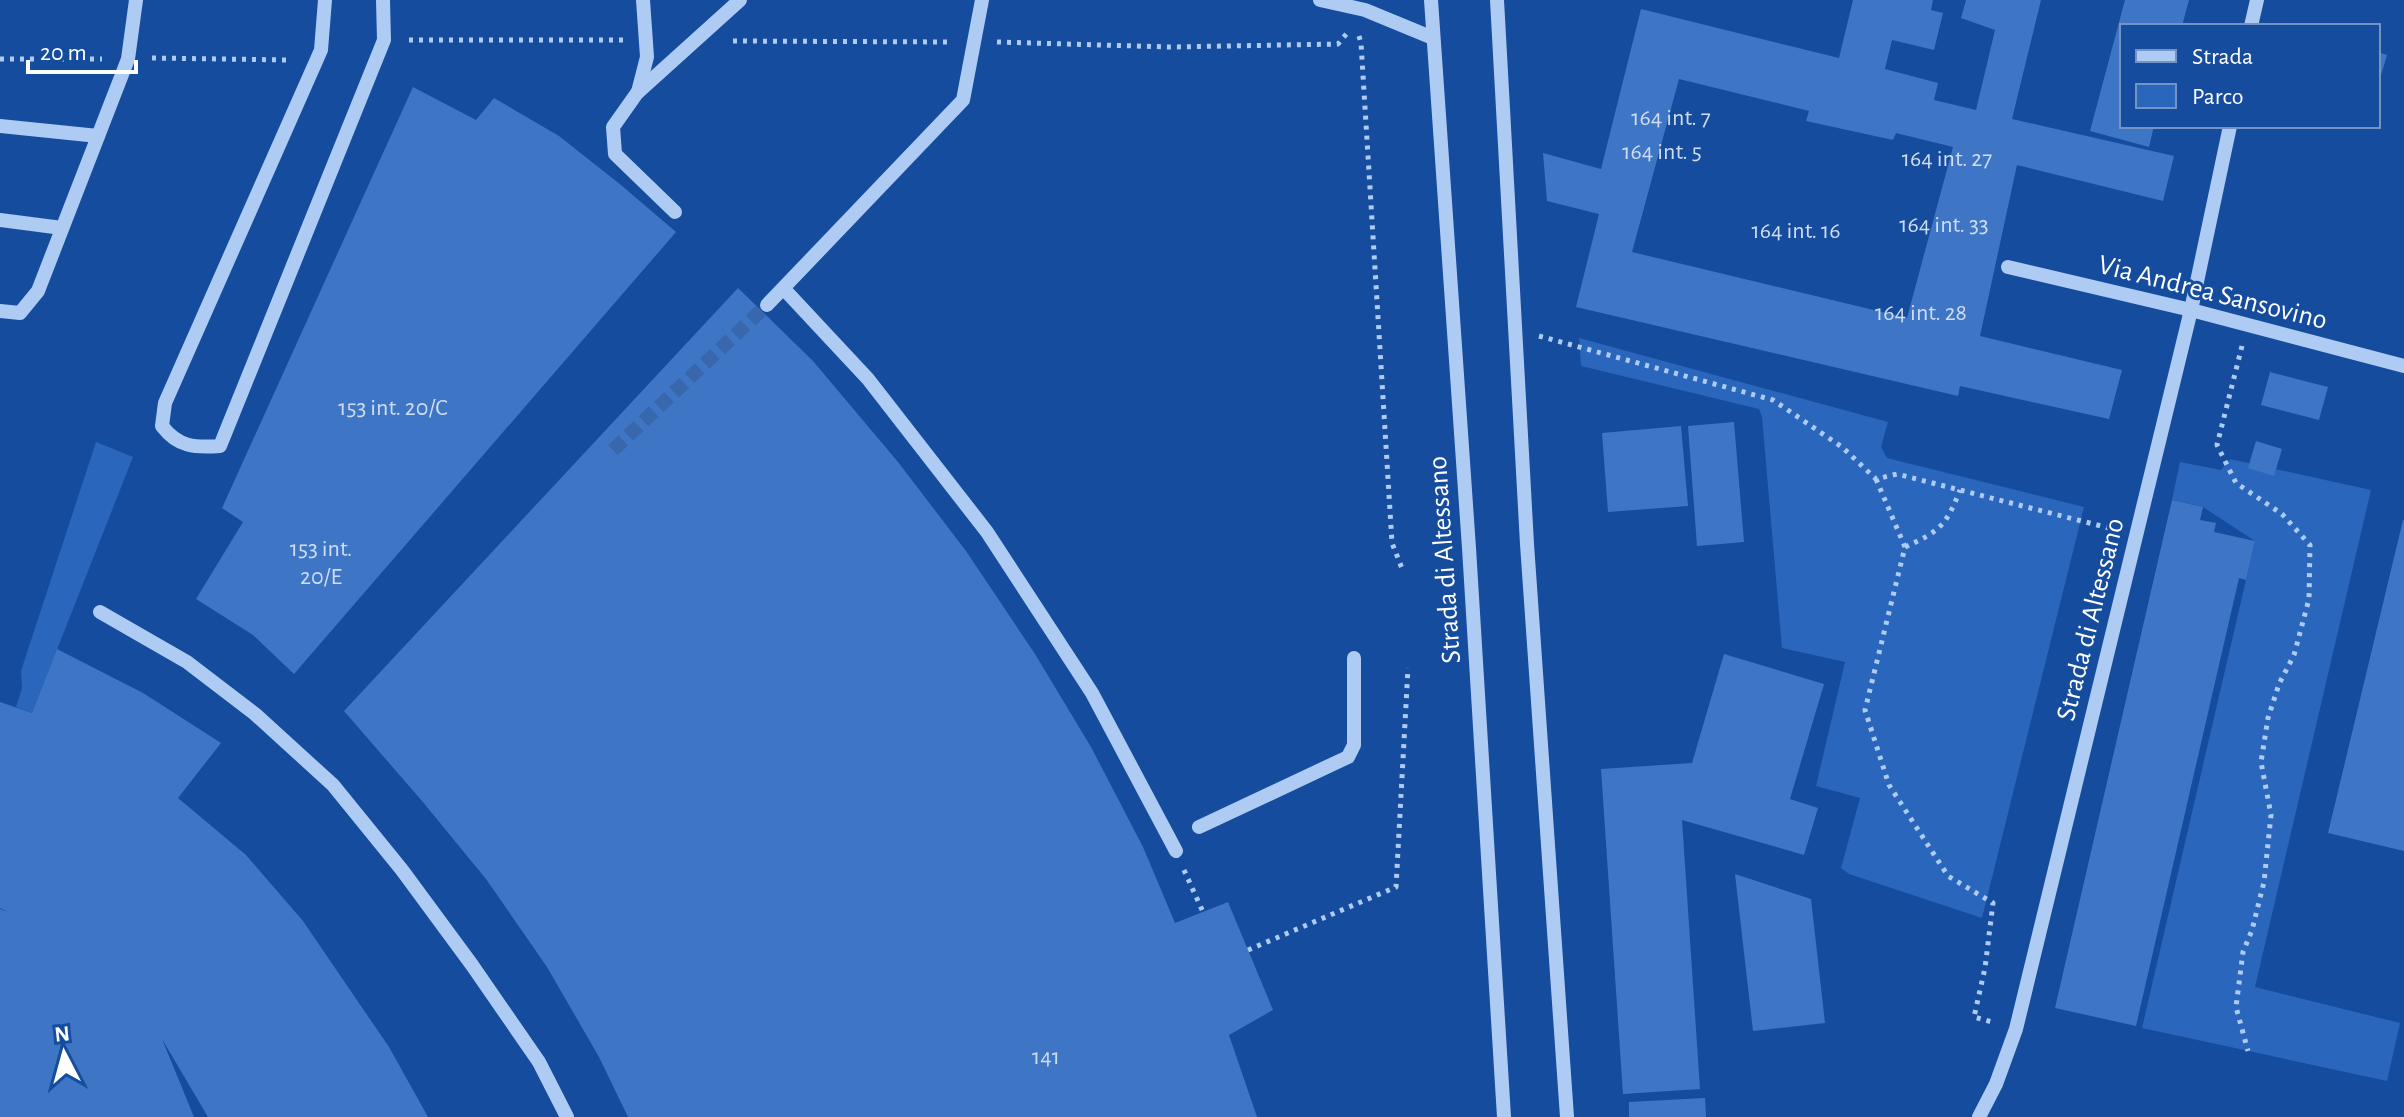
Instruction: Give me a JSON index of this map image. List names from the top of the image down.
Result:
{
  "streets": {
    "street": ["Via Andrea Sansovino", "Strada di Altessano"]
  },
  "crossings": [
    ["Via Andrea Sansovino", "Strada di Altessano"]
  ],
  "house_numbers": [
    "164 int. 7",
    "164 int. 5",
    "164 int. 27",
    "164 int. 33",
    "164 int. 16",
    "164 int. 28",
    "153 int. 20/C",
    "153 int. 20/E",
    "141"
  ],
  "legend": ["Strada", "Parco"],
  "scale_bar": "20 m",
  "north": "top"
}
